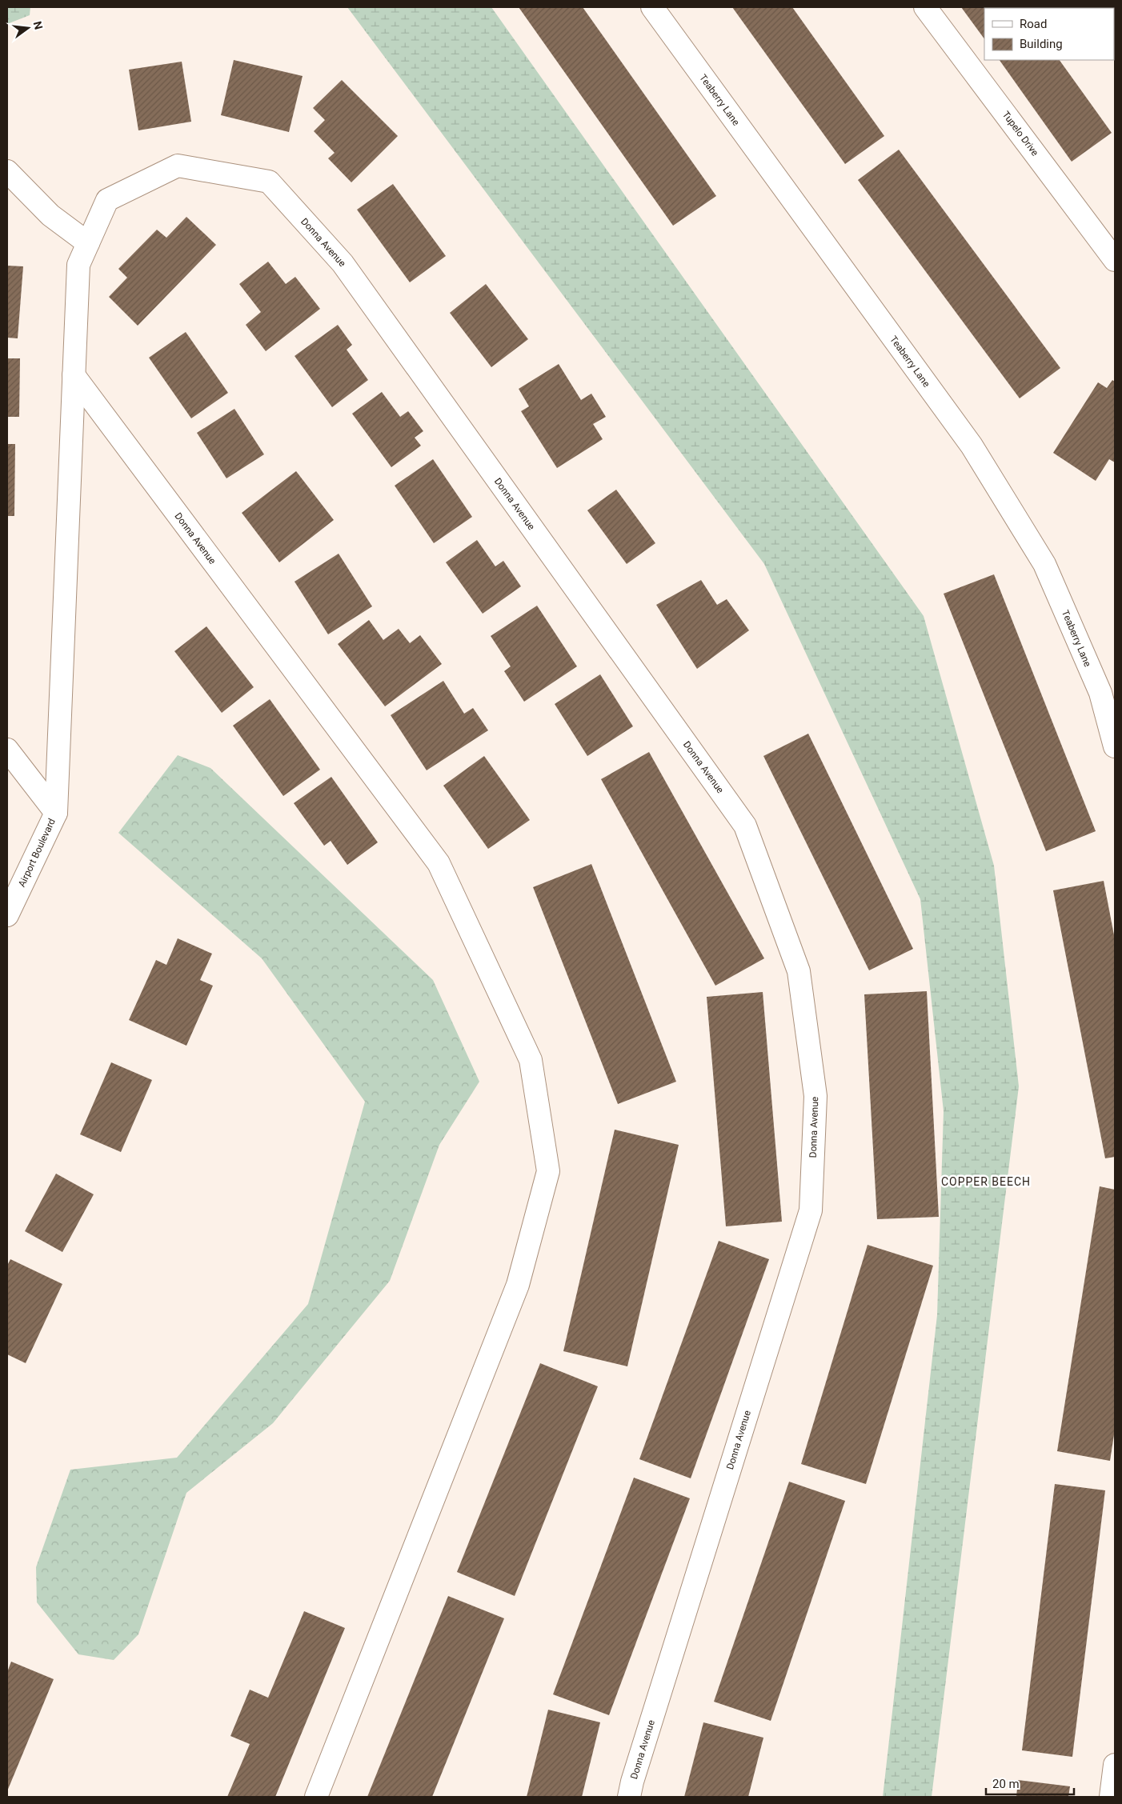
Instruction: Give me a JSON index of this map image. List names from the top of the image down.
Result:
{
  "streets": {
    "street": [
      "Teaberry Lane",
      "Tupelo Drive",
      "Donna Avenue",
      "Airport Boulevard"
    ]
  },
  "crossings": [
    ["Donna Avenue", "Airport Boulevard"]
  ],
  "districts": ["COPPER BEECH"],
  "legend": ["Road", "Building"],
  "scale_bar": "20 m",
  "north": "right"
}
